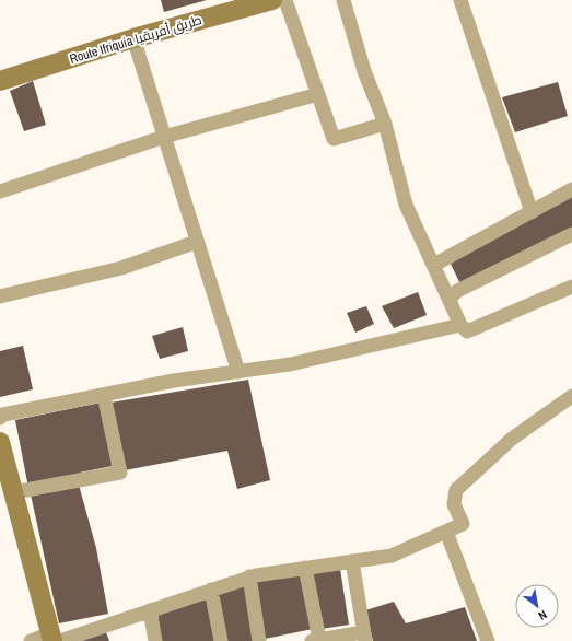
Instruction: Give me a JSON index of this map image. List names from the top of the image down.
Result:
{
  "streets": {
    "street": ["Route Ifriquia طريق أفريقيا"]
  },
  "north": "bottom right"
}
